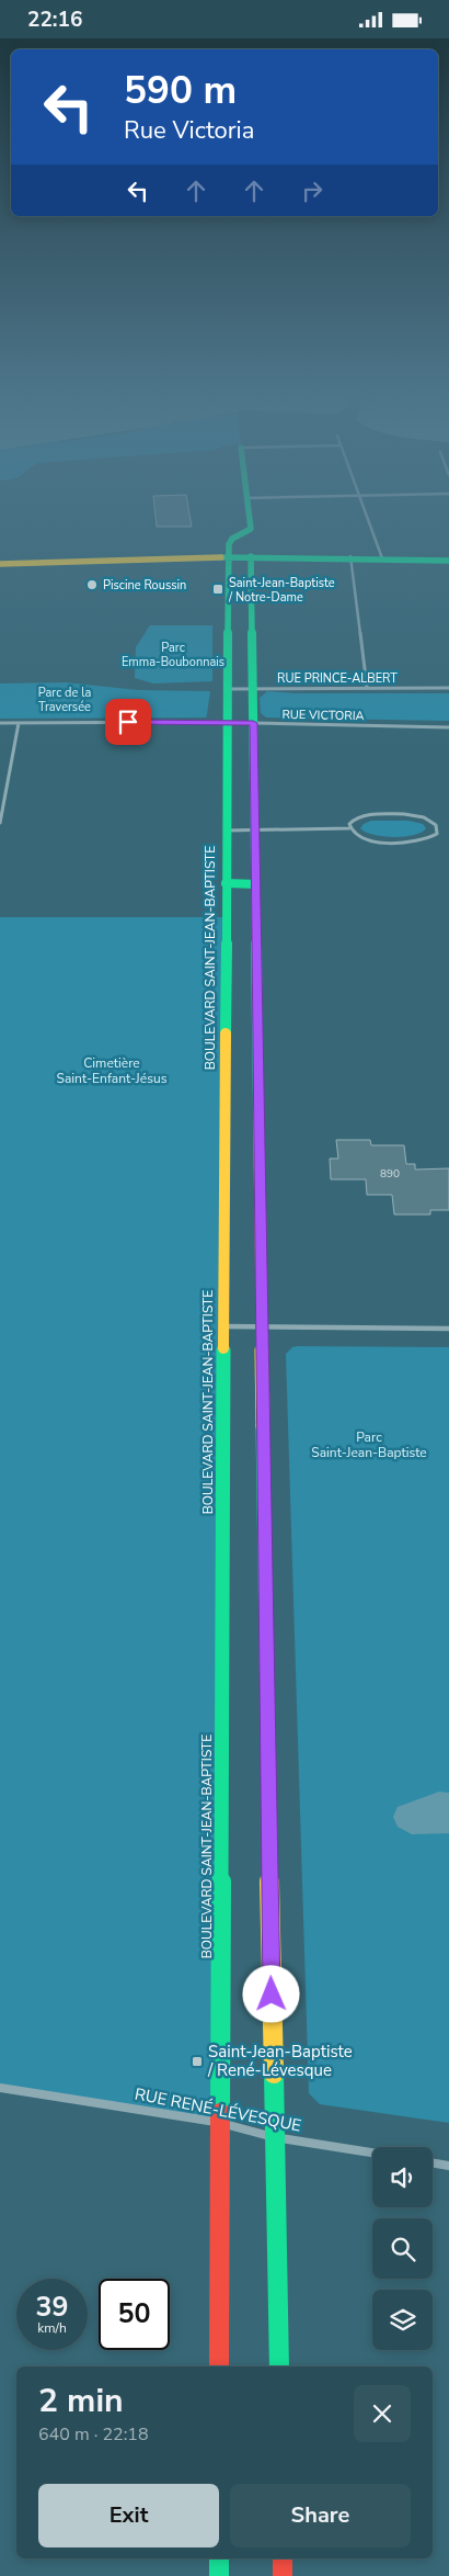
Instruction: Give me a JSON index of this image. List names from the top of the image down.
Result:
{
  "streets": {
    "main road": ["BOULEVARD SAINT-JEAN-BAPTISTE"],
    "street": ["RUE PRINCE-ALBERT", "RUE VICTORIA", "RUE RENÉ-LÉVESQUE"]
  },
  "crossings": [
    ["RUE PRINCE-ALBERT", "BOULEVARD SAINT-JEAN-BAPTISTE"],
    ["RUE VICTORIA", "BOULEVARD SAINT-JEAN-BAPTISTE"],
    ["BOULEVARD SAINT-JEAN-BAPTISTE", "RUE RENÉ-LÉVESQUE"]
  ],
  "parks": [
    "Parc Emma-Boubonnais",
    "Parc de la Traversée",
    "Cimetière Saint-Enfant-Jésus",
    "Parc Saint-Jean-Baptiste"
  ],
  "places": {
    "other": ["Piscine Roussin"],
    "transit": ["Saint-Jean-Baptiste / Notre-Dame", "Saint-Jean-Baptiste / René-Lévesque"]
  },
  "house_numbers": ["890"],
  "page": {
    "status": "22:16",
    "turn": ["590 m", "Rue Victoria"],
    "speed": "39 km/h",
    "limit": "50",
    "heading": ["2 min", "640 m · 22:18"],
    "buttons": ["Exit", "Share"]
  }
}
